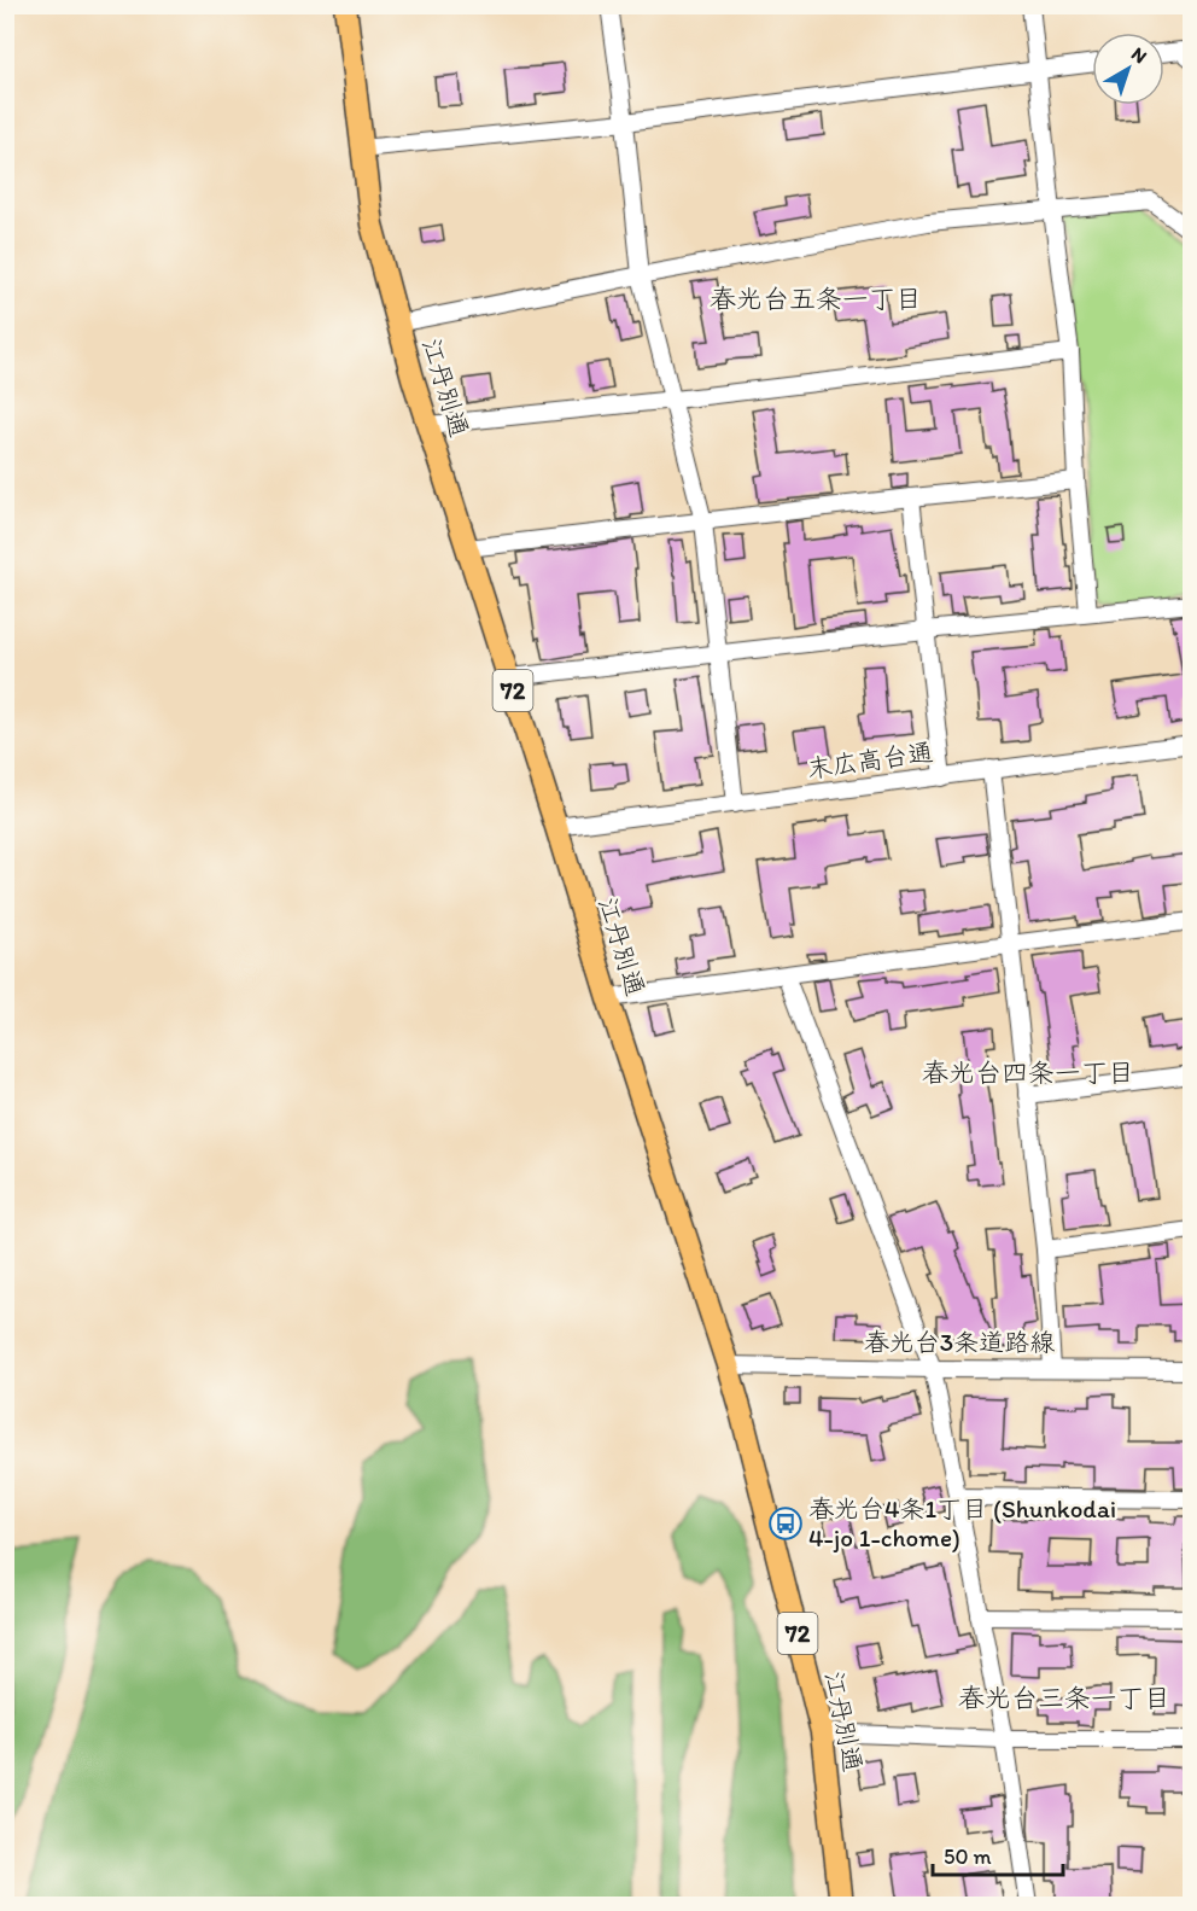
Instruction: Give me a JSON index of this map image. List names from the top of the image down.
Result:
{
  "streets": {
    "main road": ["江丹別通", "72"],
    "street": ["末広高台通", "春光台3条道路線"]
  },
  "crossings": [
    ["江丹別通", "末広高台通"],
    ["江丹別通", "春光台3条道路線"]
  ],
  "districts": ["春光台五条一丁目", "春光台四条一丁目", "春光台三条一丁目"],
  "places": {
    "bus stop": ["春光台4条1丁目 (Shunkodai 4-jo 1-chome)"]
  },
  "scale_bar": "50 m",
  "north": "top right"
}
